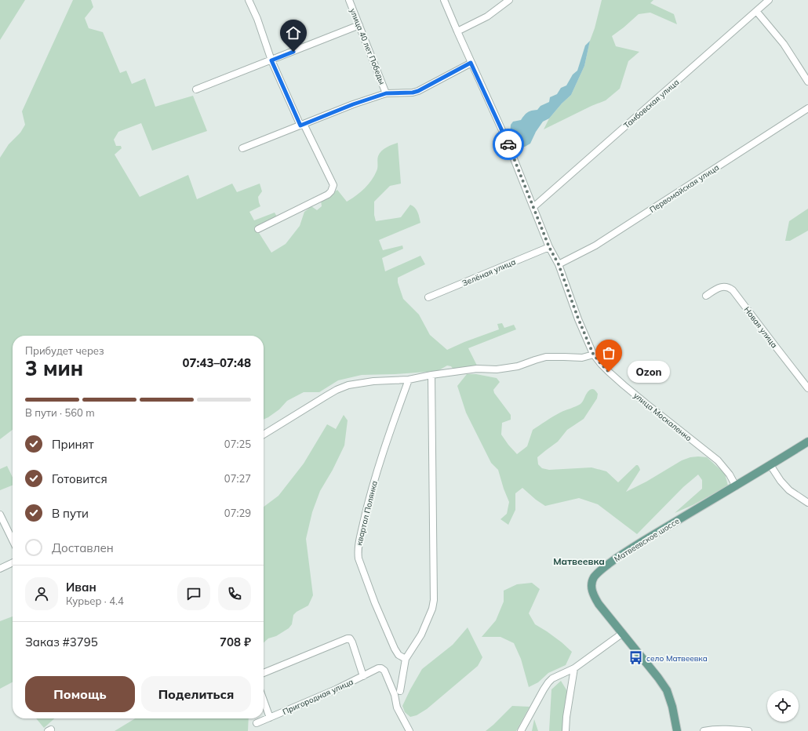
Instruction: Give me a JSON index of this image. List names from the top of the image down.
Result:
{
  "streets": {
    "main road": ["Матвеевское шоссе"],
    "street": [
      "улица 40 лет Победы",
      "Тамбовская улица",
      "Первомайская улица",
      "Зелёная улица",
      "Новая улица",
      "улица Москаленко",
      "квартал Полянка",
      "Пригородная улица"
    ]
  },
  "crossings": [
    ["Тамбовская улица", "улица Москаленко"],
    ["Первомайская улица", "улица Москаленко"],
    ["Зелёная улица", "улица Москаленко"],
    ["улица Москаленко", "Матвеевское шоссе"]
  ],
  "districts": ["Матвеевка"],
  "places": {
    "other": ["Ozon"],
    "bus stop": ["село Матвеевка"]
  },
  "page": {
    "heading": ["3 мин", "Прибудет через", "07:43–07:48"],
    "panel": [
      "Иван",
      "Курьер · 4.4",
      "Заказ #3795",
      "708 ₽"
    ],
    "bubble": "Ozon",
    "bar": "В пути · 560 m",
    "list": [
      ["Принят", "07:25"],
      ["Готовится", "07:27"],
      ["В пути", "07:29"],
      "Доставлен"
    ],
    "buttons": ["Помощь", "Поделиться"]
  }
}
